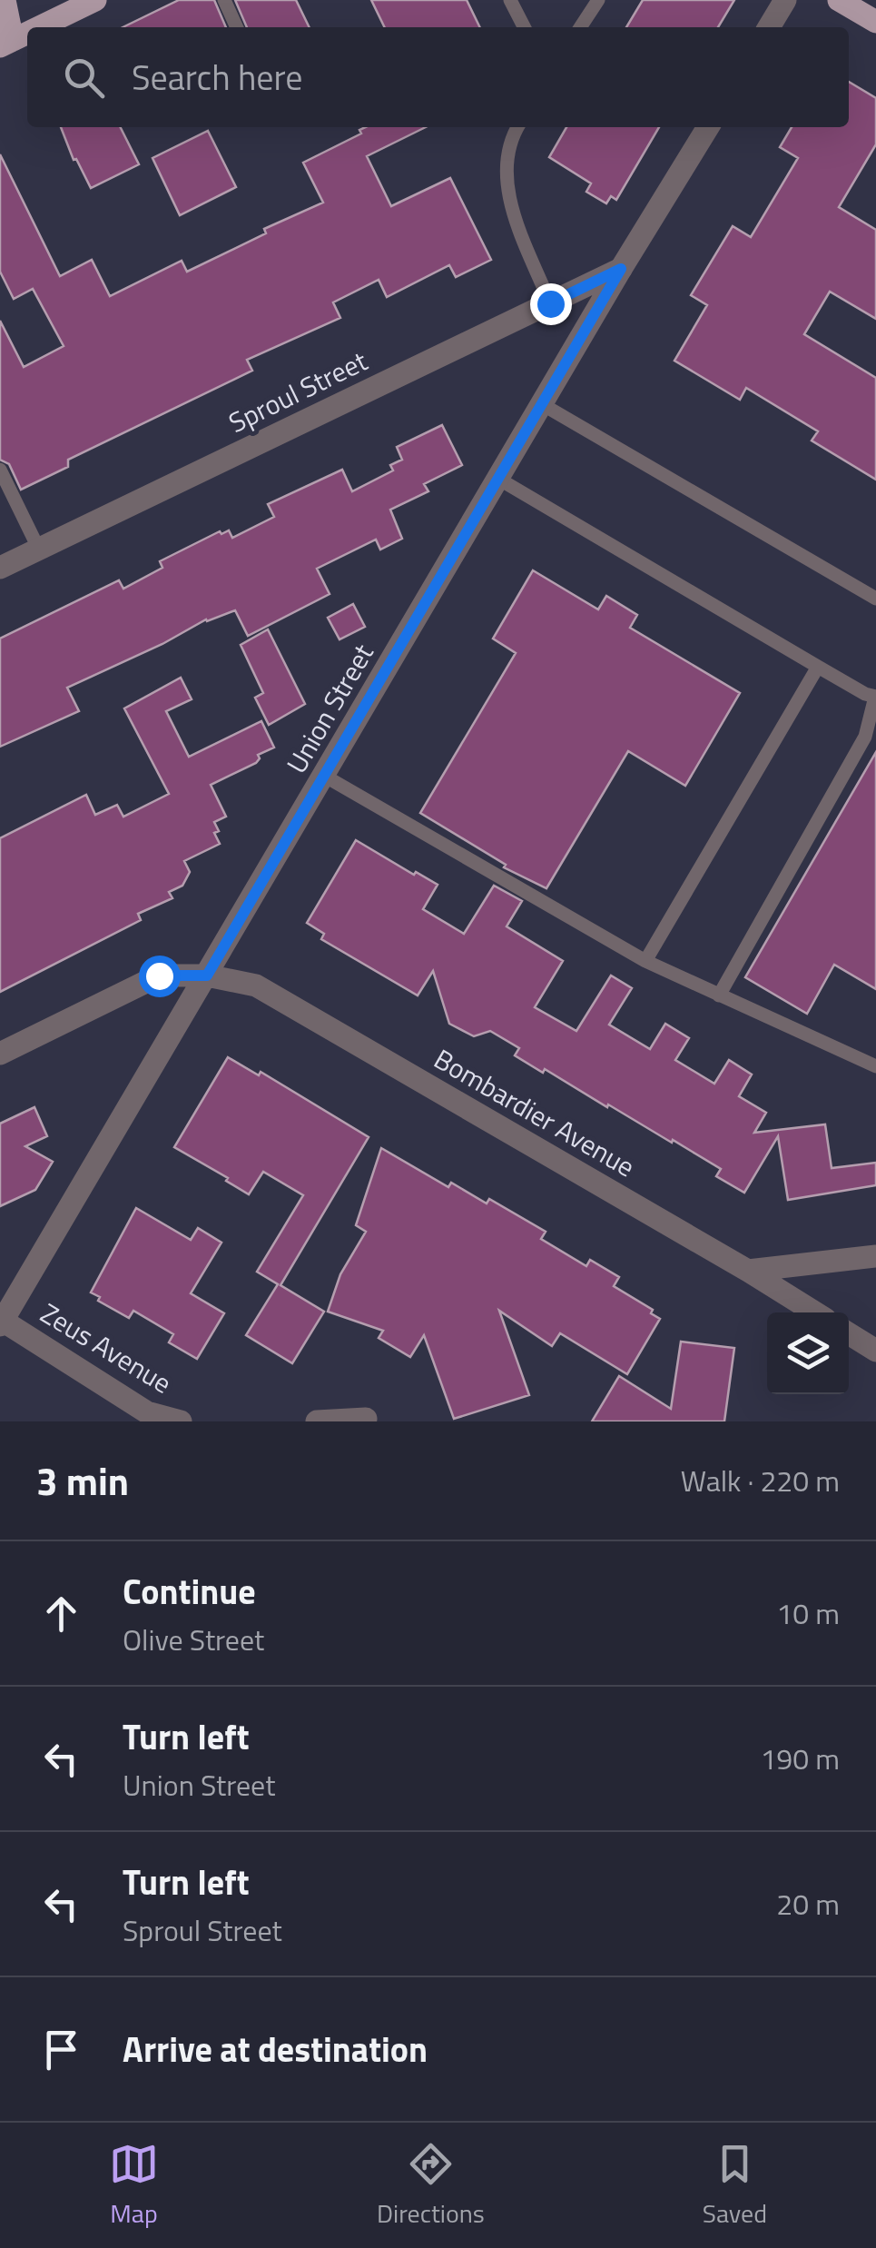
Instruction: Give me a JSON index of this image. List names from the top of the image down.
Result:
{
  "streets": {
    "street": [
      "Sproul Street",
      "Union Street",
      "Bombardier Avenue",
      "Zeus Avenue"
    ]
  },
  "crossings": [
    ["Sproul Street", "Union Street"],
    ["Union Street", "Bombardier Avenue"],
    ["Union Street", "Zeus Avenue"]
  ],
  "page": {
    "search": "Search here",
    "heading": ["3 min", "Walk · 220 m"],
    "list": [
      ["Continue", "Olive Street", "10 m"],
      ["Turn left", "Union Street", "190 m"],
      ["Turn left", "Sproul Street", "20 m"],
      "Arrive at destination"
    ],
    "nav": ["Map", "Directions", "Saved"]
  }
}
